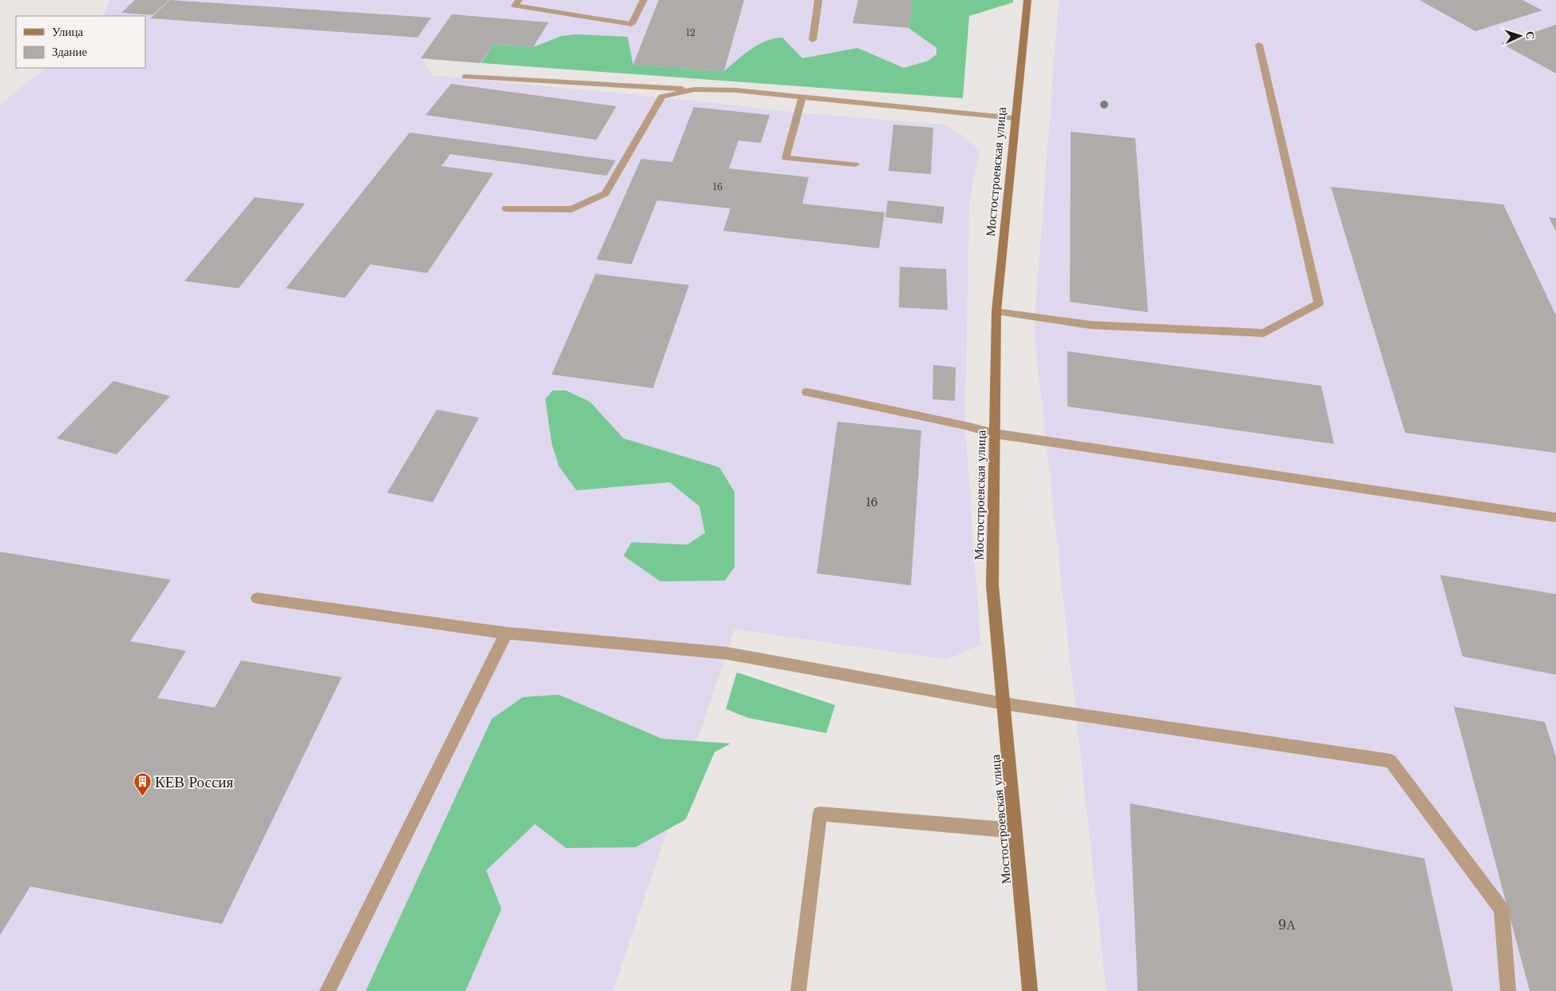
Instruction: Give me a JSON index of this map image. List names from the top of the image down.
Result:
{
  "streets": {
    "main road": ["Мостостроевская улица"]
  },
  "places": {
    "building": ["КЕВ Россия"]
  },
  "house_numbers": [
    "12",
    "16",
    "16",
    "9А"
  ],
  "legend": ["Улица", "Здание"],
  "north": "right"
}
